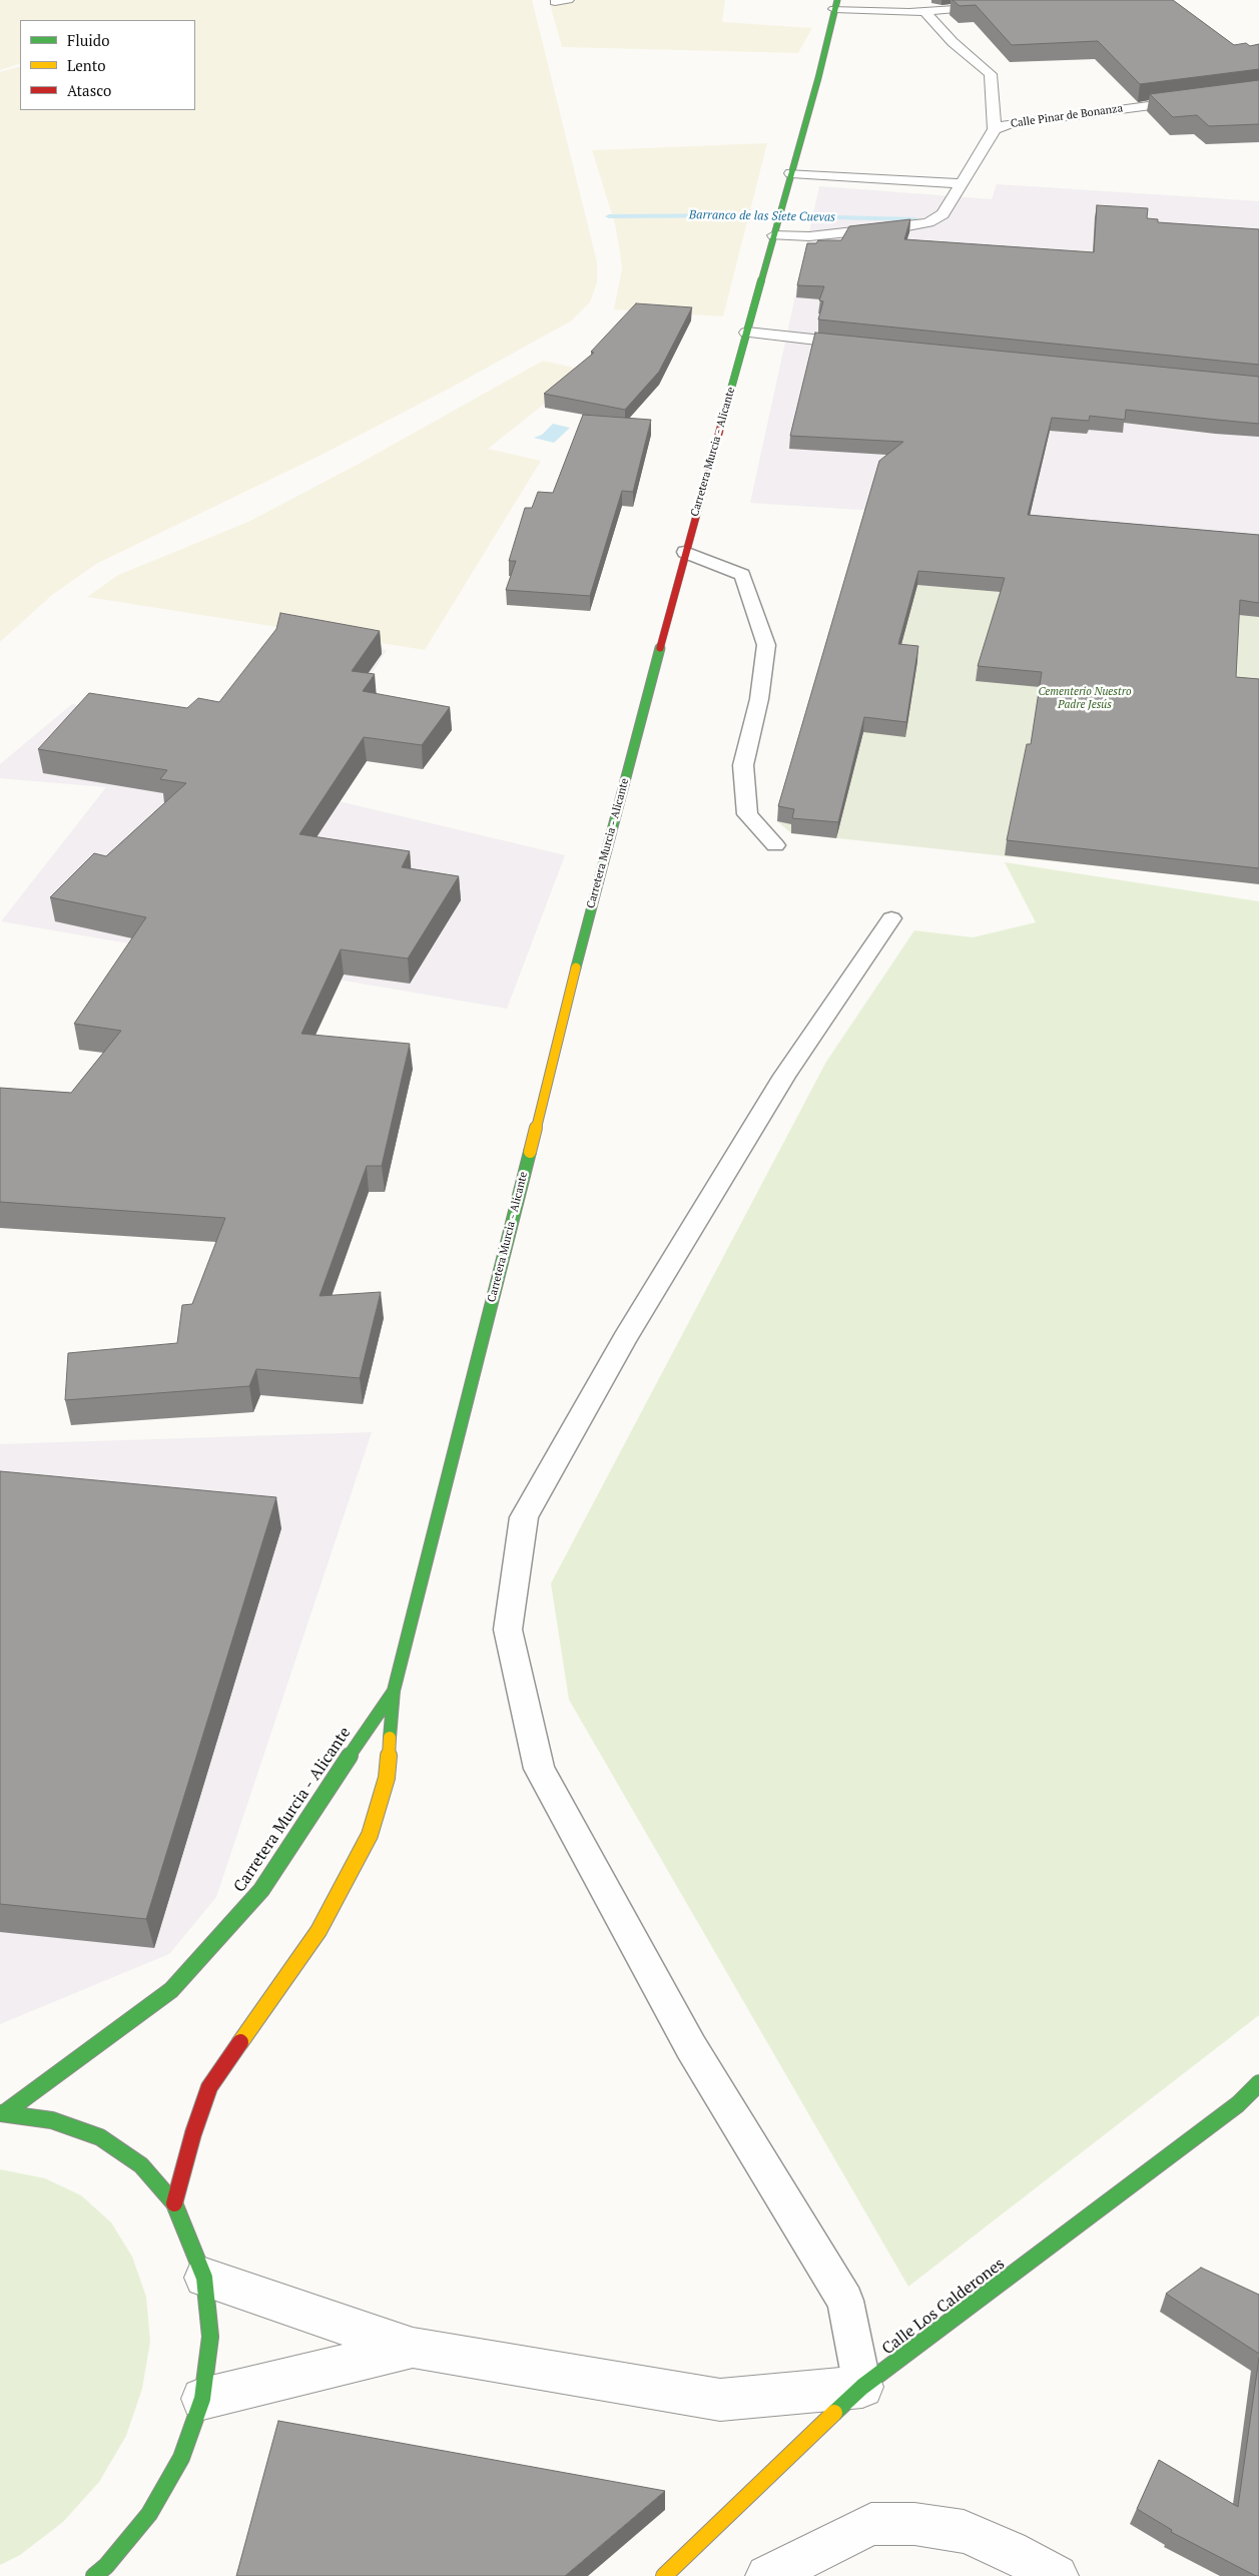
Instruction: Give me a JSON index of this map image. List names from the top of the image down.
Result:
{
  "streets": {
    "main road": ["Carretera Murcia - Alicante", "Calle Los Calderones"],
    "street": ["Calle Pinar de Bonanza"]
  },
  "crossings": [
    ["Calle Pinar de Bonanza", "Carretera Murcia - Alicante"]
  ],
  "water": ["Barranco de las Siete Cuevas"],
  "parks": ["Cementerio Nuestro Padre Jesús"],
  "legend": ["Fluido", "Lento", "Atasco"]
}
